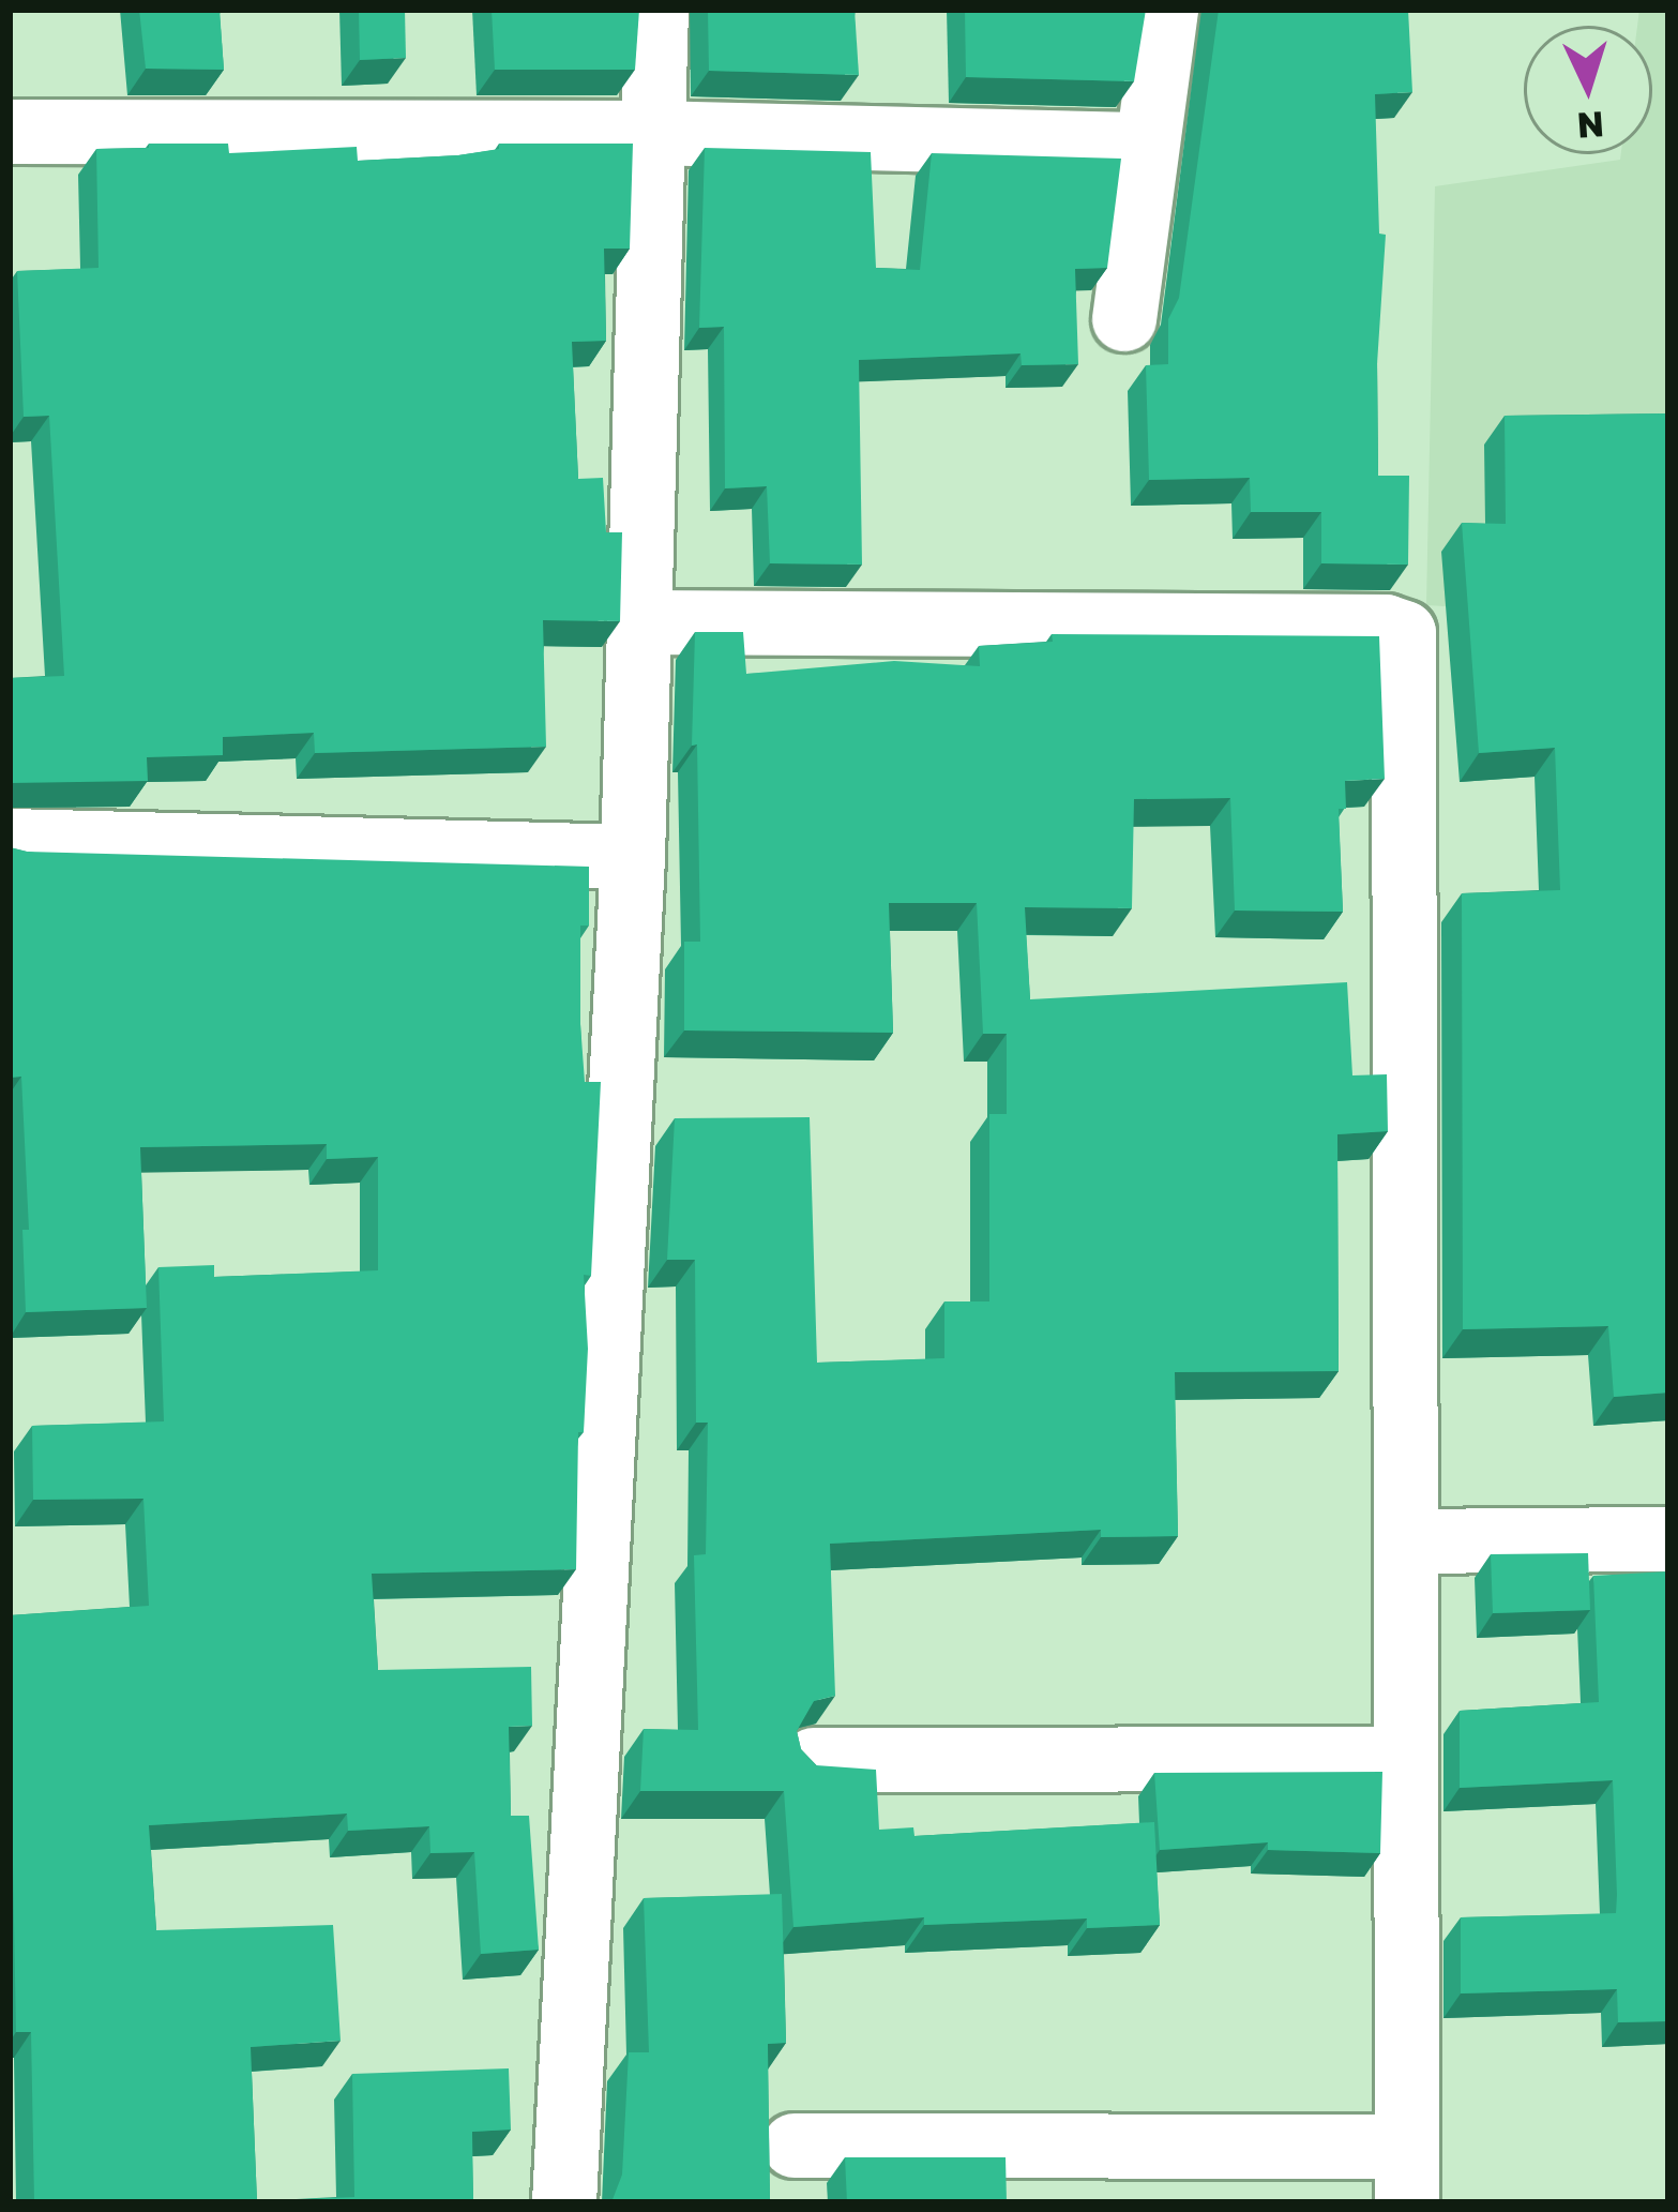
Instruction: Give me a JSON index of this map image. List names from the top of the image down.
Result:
{
  "north": "bottom"
}
